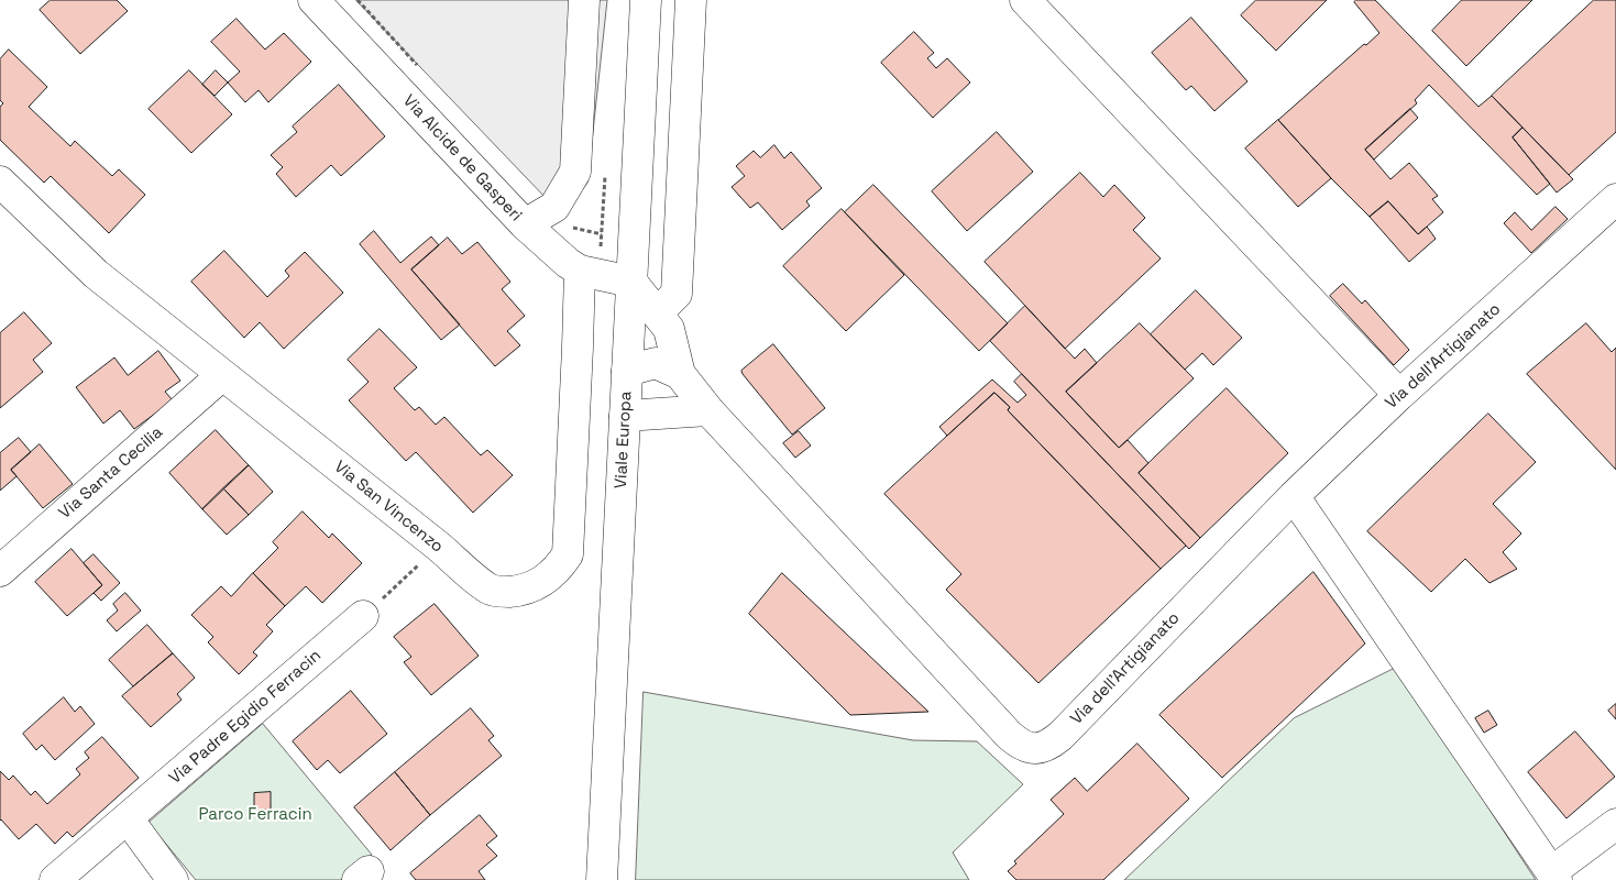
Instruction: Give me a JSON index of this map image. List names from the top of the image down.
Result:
{
  "streets": {
    "street": [
      "Via Alcide de Gasperi",
      "Via dell'Artigianato",
      "Viale Europa",
      "Via Santa Cecilia",
      "Via San Vincenzo",
      "Via Padre Egidio Ferracin"
    ]
  },
  "crossings": [
    ["Via Alcide de Gasperi", "Viale Europa"],
    ["Via Alcide de Gasperi", "Via San Vincenzo"],
    ["Via Santa Cecilia", "Via San Vincenzo"]
  ],
  "parks": ["Parco Ferracin"]
}
